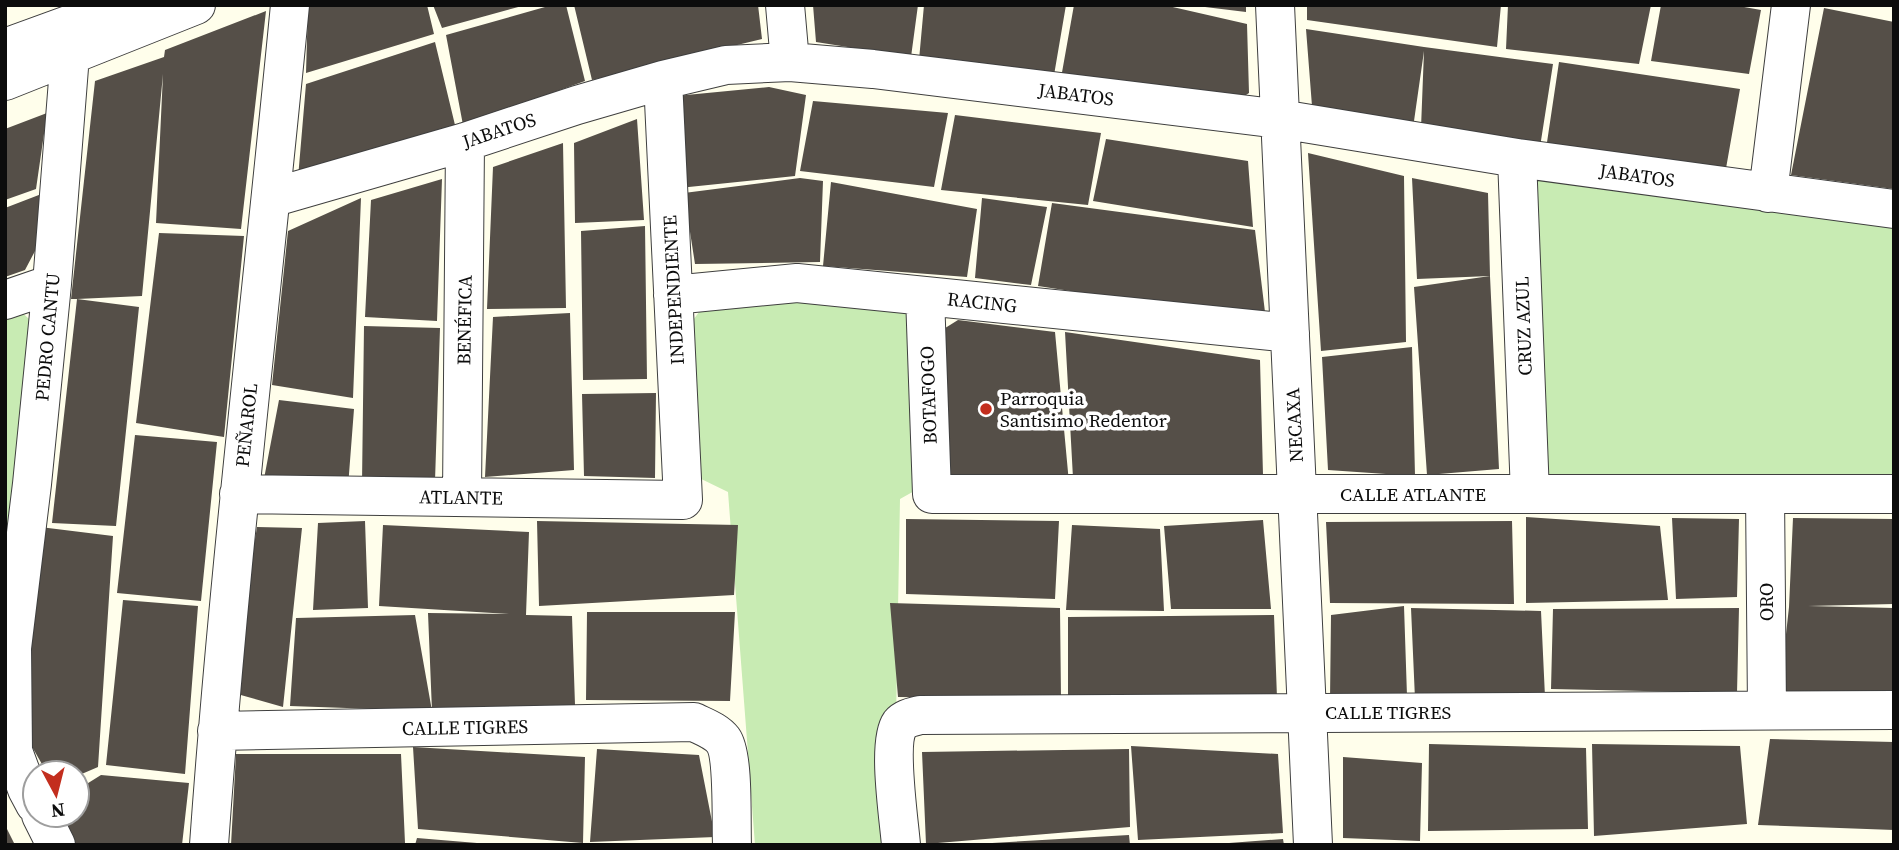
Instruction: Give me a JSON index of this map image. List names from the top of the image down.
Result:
{
  "streets": {
    "street": [
      "JABATOS",
      "INDEPENDIENTE",
      "RACING",
      "BENÉFICA",
      "CRUZ AZUL",
      "PEDRO CANTU",
      "BOTAFOGO",
      "PEÑAROL",
      "NECAXA",
      "CALLE ATLANTE",
      "ATLANTE",
      "ORO",
      "CALLE TIGRES"
    ]
  },
  "crossings": [
    ["JABATOS", "INDEPENDIENTE"],
    ["JABATOS", "BENÉFICA"],
    ["JABATOS", "CRUZ AZUL"],
    ["JABATOS", "PEÑAROL"],
    ["JABATOS", "NECAXA"],
    ["INDEPENDIENTE", "RACING"],
    ["INDEPENDIENTE", "ATLANTE"],
    ["RACING", "BOTAFOGO"],
    ["RACING", "NECAXA"],
    ["BENÉFICA", "ATLANTE"],
    ["CRUZ AZUL", "CALLE ATLANTE"],
    ["BOTAFOGO", "CALLE ATLANTE"],
    ["PEÑAROL", "ATLANTE"],
    ["PEÑAROL", "CALLE TIGRES"],
    ["NECAXA", "CALLE ATLANTE"],
    ["NECAXA", "CALLE TIGRES"],
    ["CALLE ATLANTE", "ORO"],
    ["ORO", "CALLE TIGRES"]
  ],
  "places": ["Parroquia Santisimo Redentor"],
  "north": "bottom"
}
